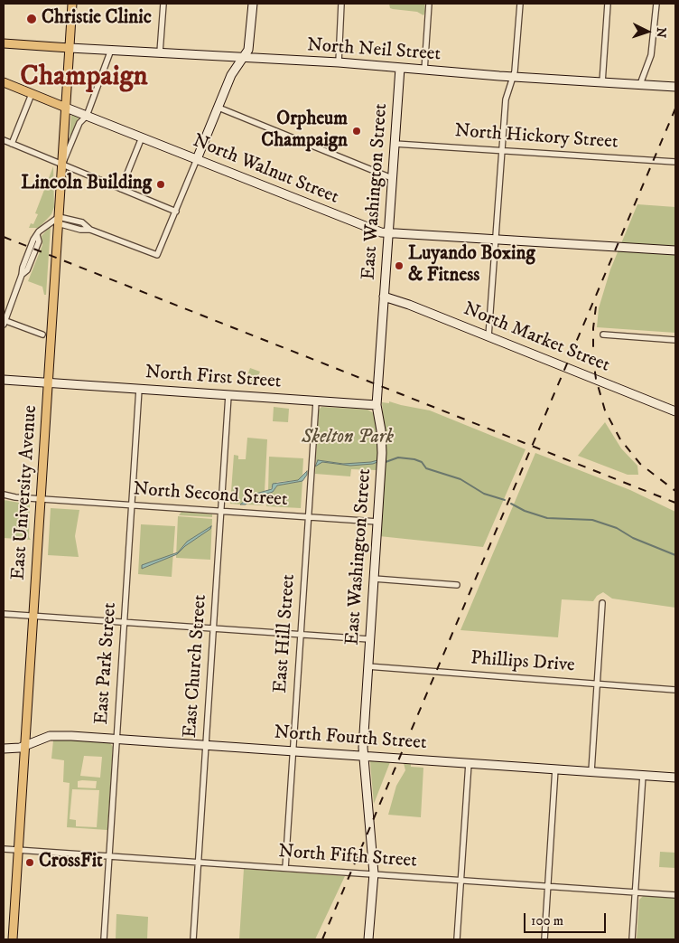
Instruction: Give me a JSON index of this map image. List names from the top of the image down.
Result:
{
  "streets": {
    "main road": ["East University Avenue"],
    "street": [
      "North Neil Street",
      "North Hickory Street",
      "North Walnut Street",
      "East Washington Street",
      "North Market Street",
      "North First Street",
      "North Second Street",
      "East Hill Street",
      "Phillips Drive",
      "East Park Street",
      "East Church Street",
      "North Fourth Street",
      "North Fifth Street"
    ]
  },
  "crossings": [
    ["North Neil Street", "East Washington Street"],
    ["North Neil Street", "East University Avenue"],
    ["North Hickory Street", "East Washington Street"],
    ["North Walnut Street", "East Washington Street"],
    ["North Walnut Street", "East University Avenue"],
    ["East Washington Street", "North Market Street"],
    ["East Washington Street", "North First Street"],
    ["East Washington Street", "North Second Street"],
    ["East Washington Street", "Phillips Drive"],
    ["East Washington Street", "North Fourth Street"],
    ["East Washington Street", "North Fifth Street"],
    ["North First Street", "East University Avenue"],
    ["North First Street", "East Hill Street"],
    ["North First Street", "East Park Street"],
    ["North First Street", "East Church Street"],
    ["East University Avenue", "North Second Street"],
    ["East University Avenue", "North Fourth Street"],
    ["East University Avenue", "North Fifth Street"],
    ["North Second Street", "East Hill Street"],
    ["North Second Street", "East Park Street"],
    ["North Second Street", "East Church Street"],
    ["East Hill Street", "North Fourth Street"],
    ["East Hill Street", "North Fifth Street"],
    ["East Park Street", "North Fourth Street"],
    ["East Park Street", "North Fifth Street"],
    ["East Church Street", "North Fourth Street"],
    ["East Church Street", "North Fifth Street"]
  ],
  "districts": ["Champaign"],
  "parks": ["Skelton Park"],
  "places": [
    "Christie Clinic",
    "Orpheum Champaign",
    "Lincoln Building",
    "Luyando Boxing & Fitness",
    "CrossFit"
  ],
  "scale_bar": "100 m",
  "north": "right"
}
